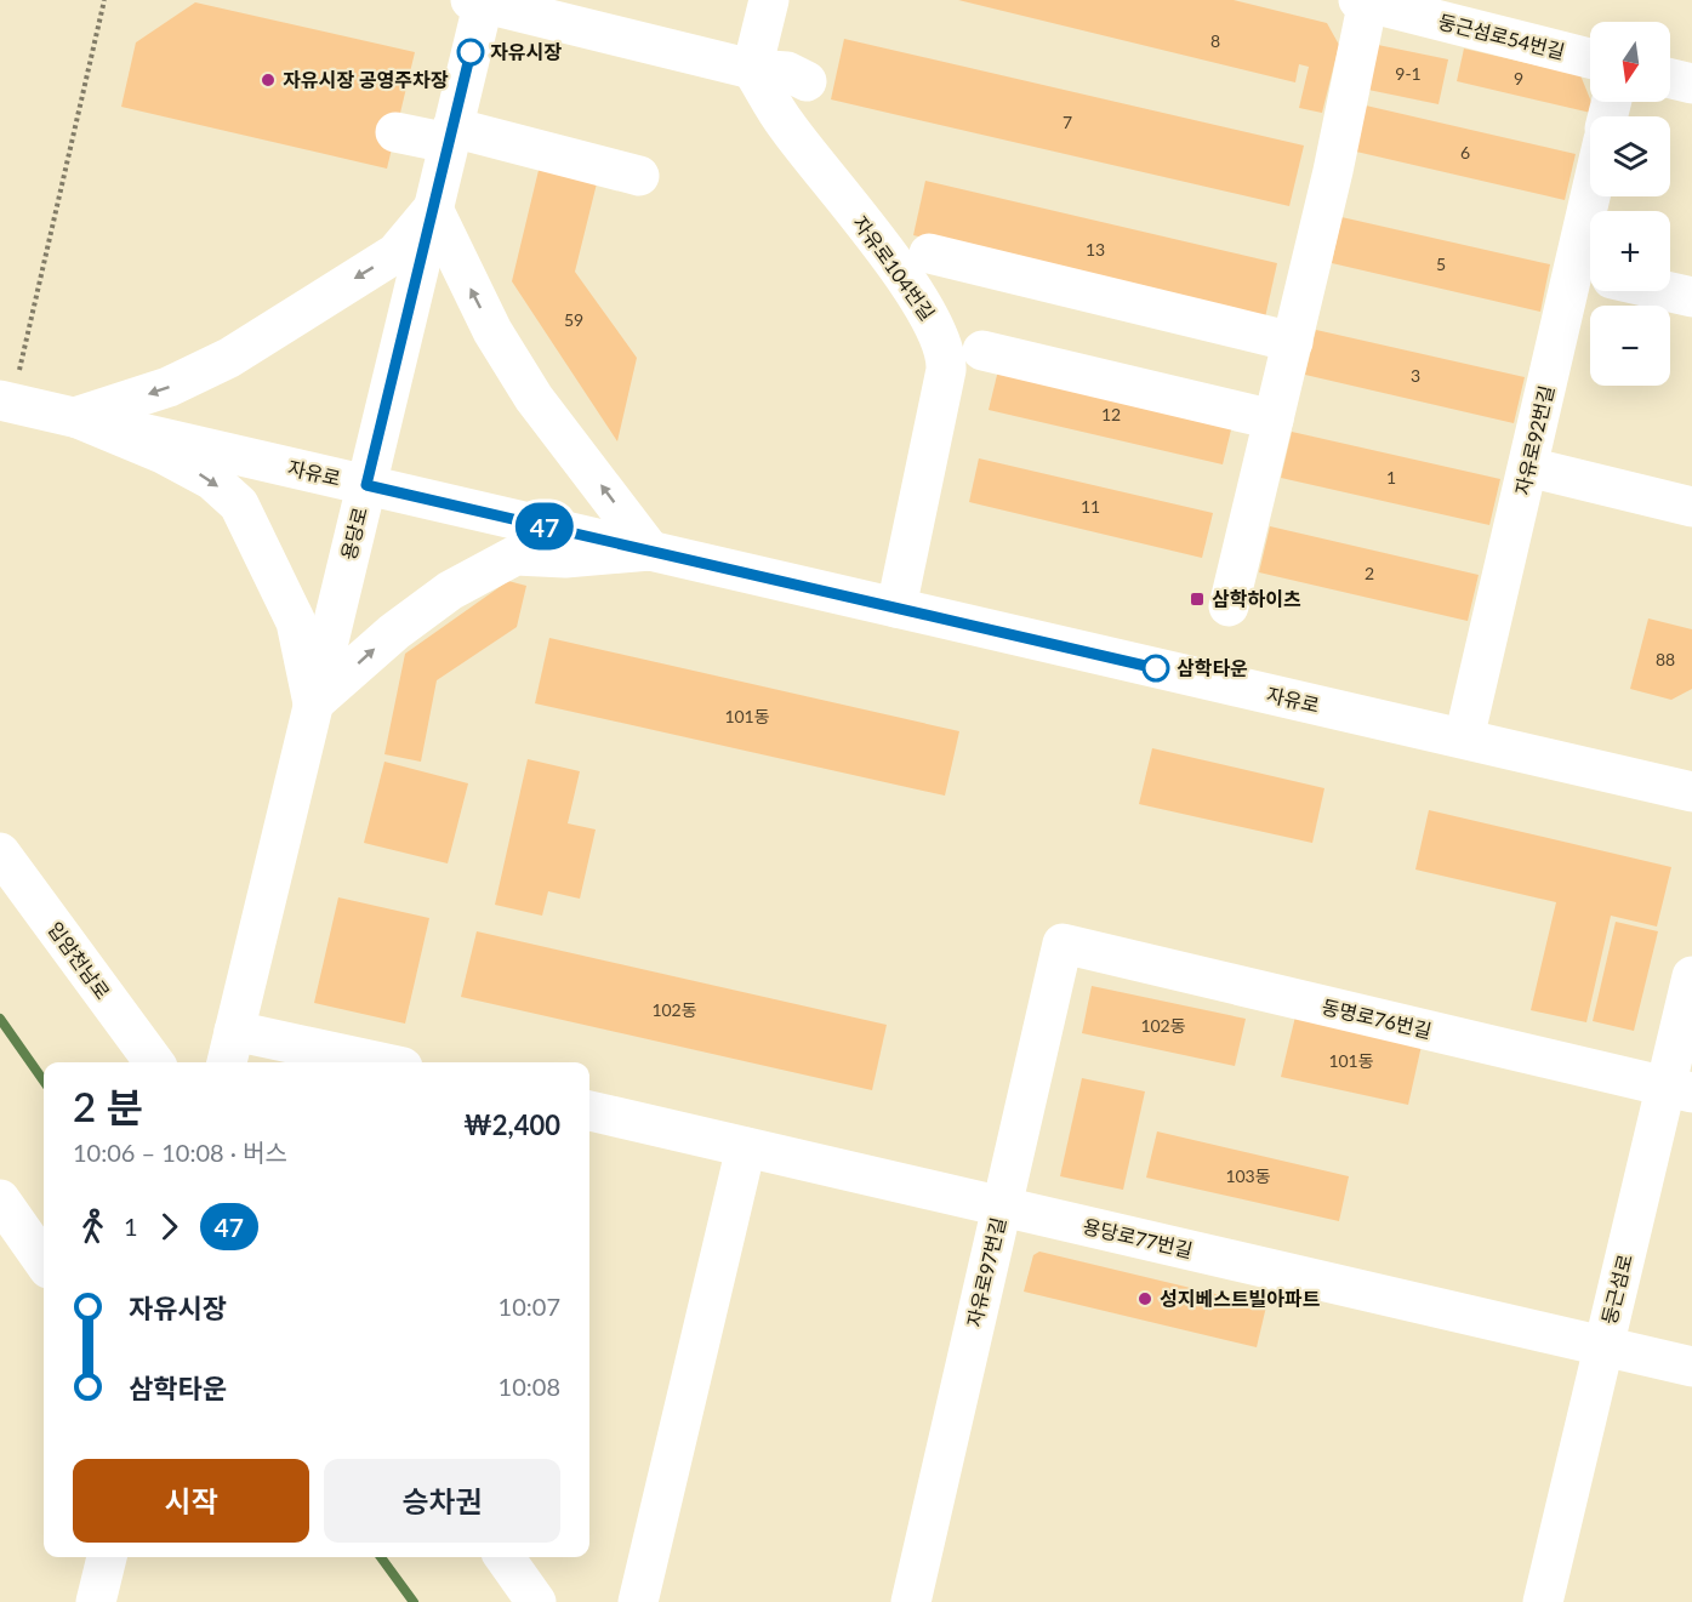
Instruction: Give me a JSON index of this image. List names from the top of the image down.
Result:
{
  "streets": {
    "street": [
      "둥근섬로54번길",
      "자유로104번길",
      "자유로92번길",
      "자유로",
      "용당로",
      "입암천남로",
      "동명로76번길",
      "용당로77번길",
      "자유로97번길",
      "둥근섬로"
    ]
  },
  "crossings": [
    ["자유로104번길", "자유로"],
    ["자유로92번길", "자유로"],
    ["자유로", "용당로"],
    ["동명로76번길", "자유로97번길"],
    ["동명로76번길", "둥근섬로"],
    ["용당로77번길", "자유로97번길"],
    ["용당로77번길", "둥근섬로"]
  ],
  "places": {
    "other": [
      "자유시장",
      "자유시장 공영주차장",
      "삼학타운",
      "성지베스트빌아파트"
    ],
    "transit": ["삼학하이츠"]
  },
  "lines": ["bus line 47"],
  "house_numbers": [
    "8",
    "9-1",
    "9",
    "7",
    "6",
    "13",
    "5",
    "59",
    "3",
    "12",
    "1",
    "11",
    "2",
    "88",
    "101동",
    "102동",
    "102동",
    "101동",
    "103동"
  ],
  "north": "bottom",
  "page": {
    "on_map": "47",
    "map_buttons": ["+", "−"],
    "heading": ["2 분", "10:06 – 10:08 · 버스", "₩2,400"],
    "legs": ["1", "47"],
    "list": [
      {
        "name": "자유시장",
        "value": "10:07"
      },
      {
        "name": "삼학타운",
        "value": "10:08"
      }
    ],
    "buttons": ["시작", "승차권"]
  }
}
